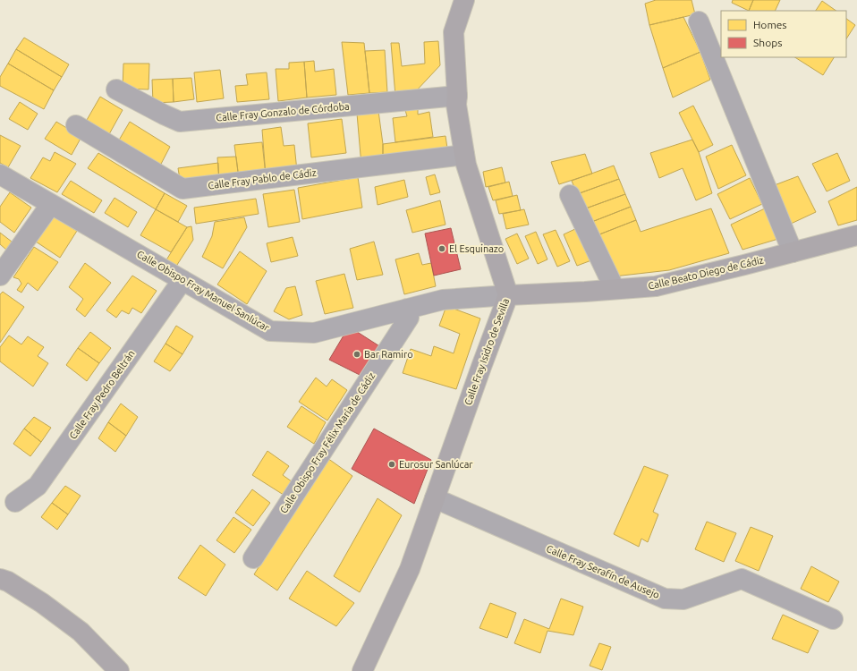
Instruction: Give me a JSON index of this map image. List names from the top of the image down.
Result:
{
  "streets": {
    "street": [
      "Calle Fray Gonzalo de Córdoba",
      "Calle Fray Pablo de Cádiz",
      "Calle Beato Diego de Cádiz",
      "Calle Obispo Fray Manuel Sanlúcar",
      "Calle Fray Isidro de Sevilla",
      "Calle Fray Pedro Beltrán",
      "Calle Obispo Fray Félix María de Cádiz",
      "Calle Fray Serafín de Ausejo"
    ]
  },
  "crossings": [
    ["Calle Fray Gonzalo de Córdoba", "Calle Fray Isidro de Sevilla"],
    ["Calle Fray Pablo de Cádiz", "Calle Fray Isidro de Sevilla"],
    ["Calle Beato Diego de Cádiz", "Calle Obispo Fray Manuel Sanlúcar"],
    ["Calle Beato Diego de Cádiz", "Calle Fray Isidro de Sevilla"],
    ["Calle Obispo Fray Manuel Sanlúcar", "Calle Fray Isidro de Sevilla"],
    ["Calle Obispo Fray Manuel Sanlúcar", "Calle Fray Pedro Beltrán"],
    ["Calle Obispo Fray Manuel Sanlúcar", "Calle Obispo Fray Félix María de Cádiz"],
    ["Calle Fray Isidro de Sevilla", "Calle Fray Serafín de Ausejo"]
  ],
  "places": ["El Esquinazo", "Bar Ramiro", "Eurosur Sanlúcar"],
  "legend": ["Homes", "Shops"]
}
